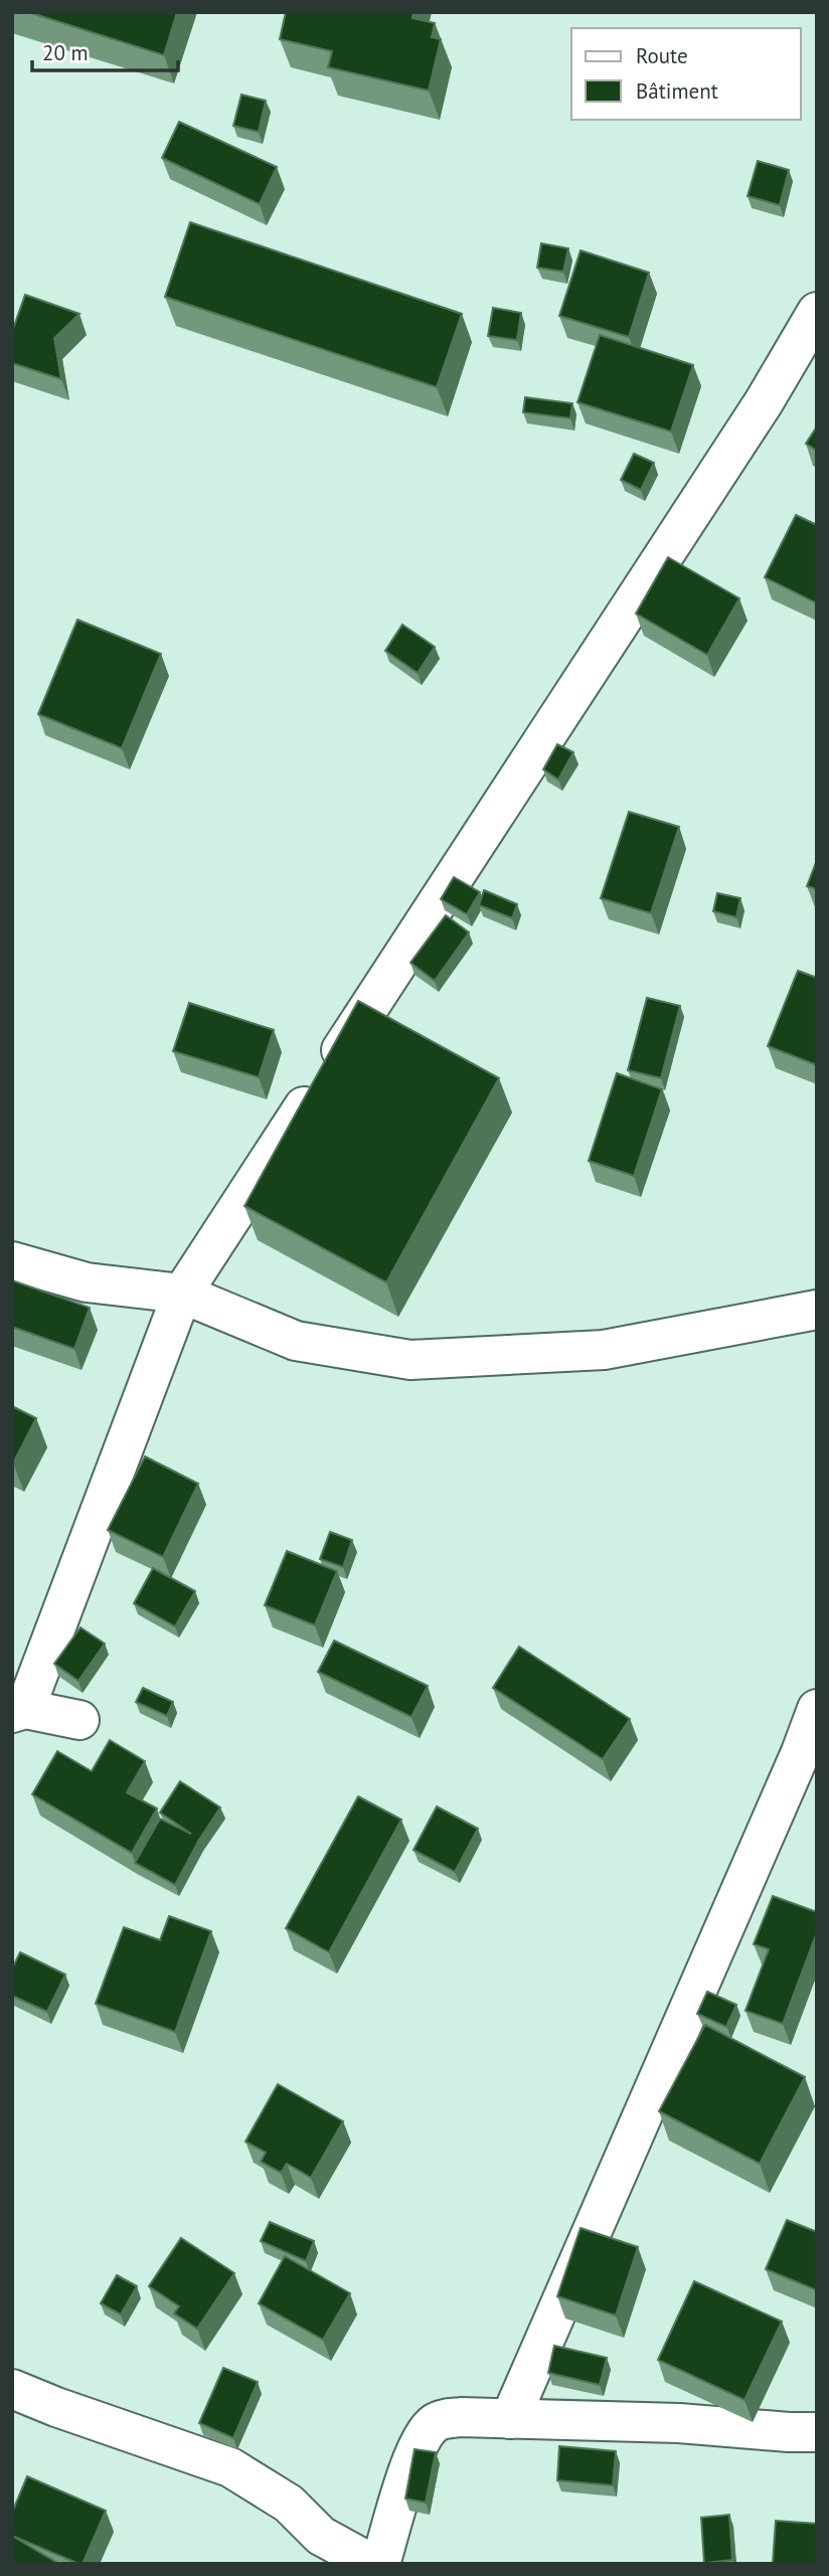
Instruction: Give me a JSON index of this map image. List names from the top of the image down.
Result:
{
  "legend": ["Route", "Bâtiment"],
  "scale_bar": "20 m"
}
